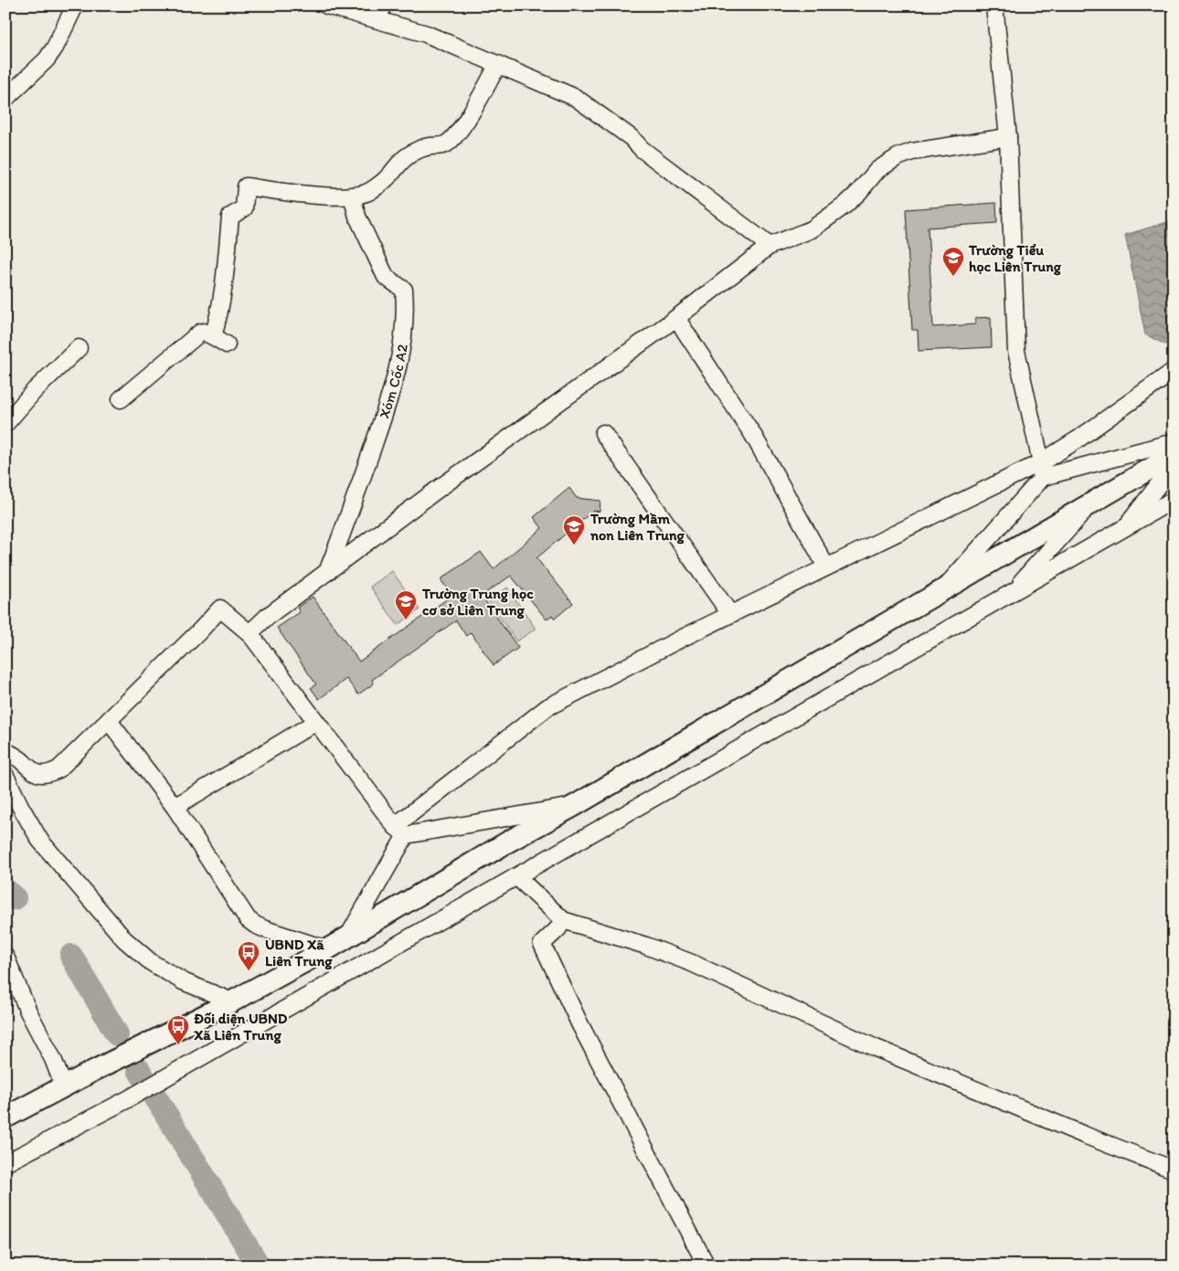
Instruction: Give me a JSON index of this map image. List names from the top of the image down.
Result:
{
  "streets": {
    "street": ["Xóm Cốc A2"]
  },
  "places": {
    "school or university": ["Trường Tiểu học Liên Trung", "Trường Mầm non Liên Trung", "Trường Trung học cơ sở Liên Trung"],
    "bus stop": ["UBND Xã Liên Trung", "Đối diện UBND Xã Liên Trung"]
  }
}
